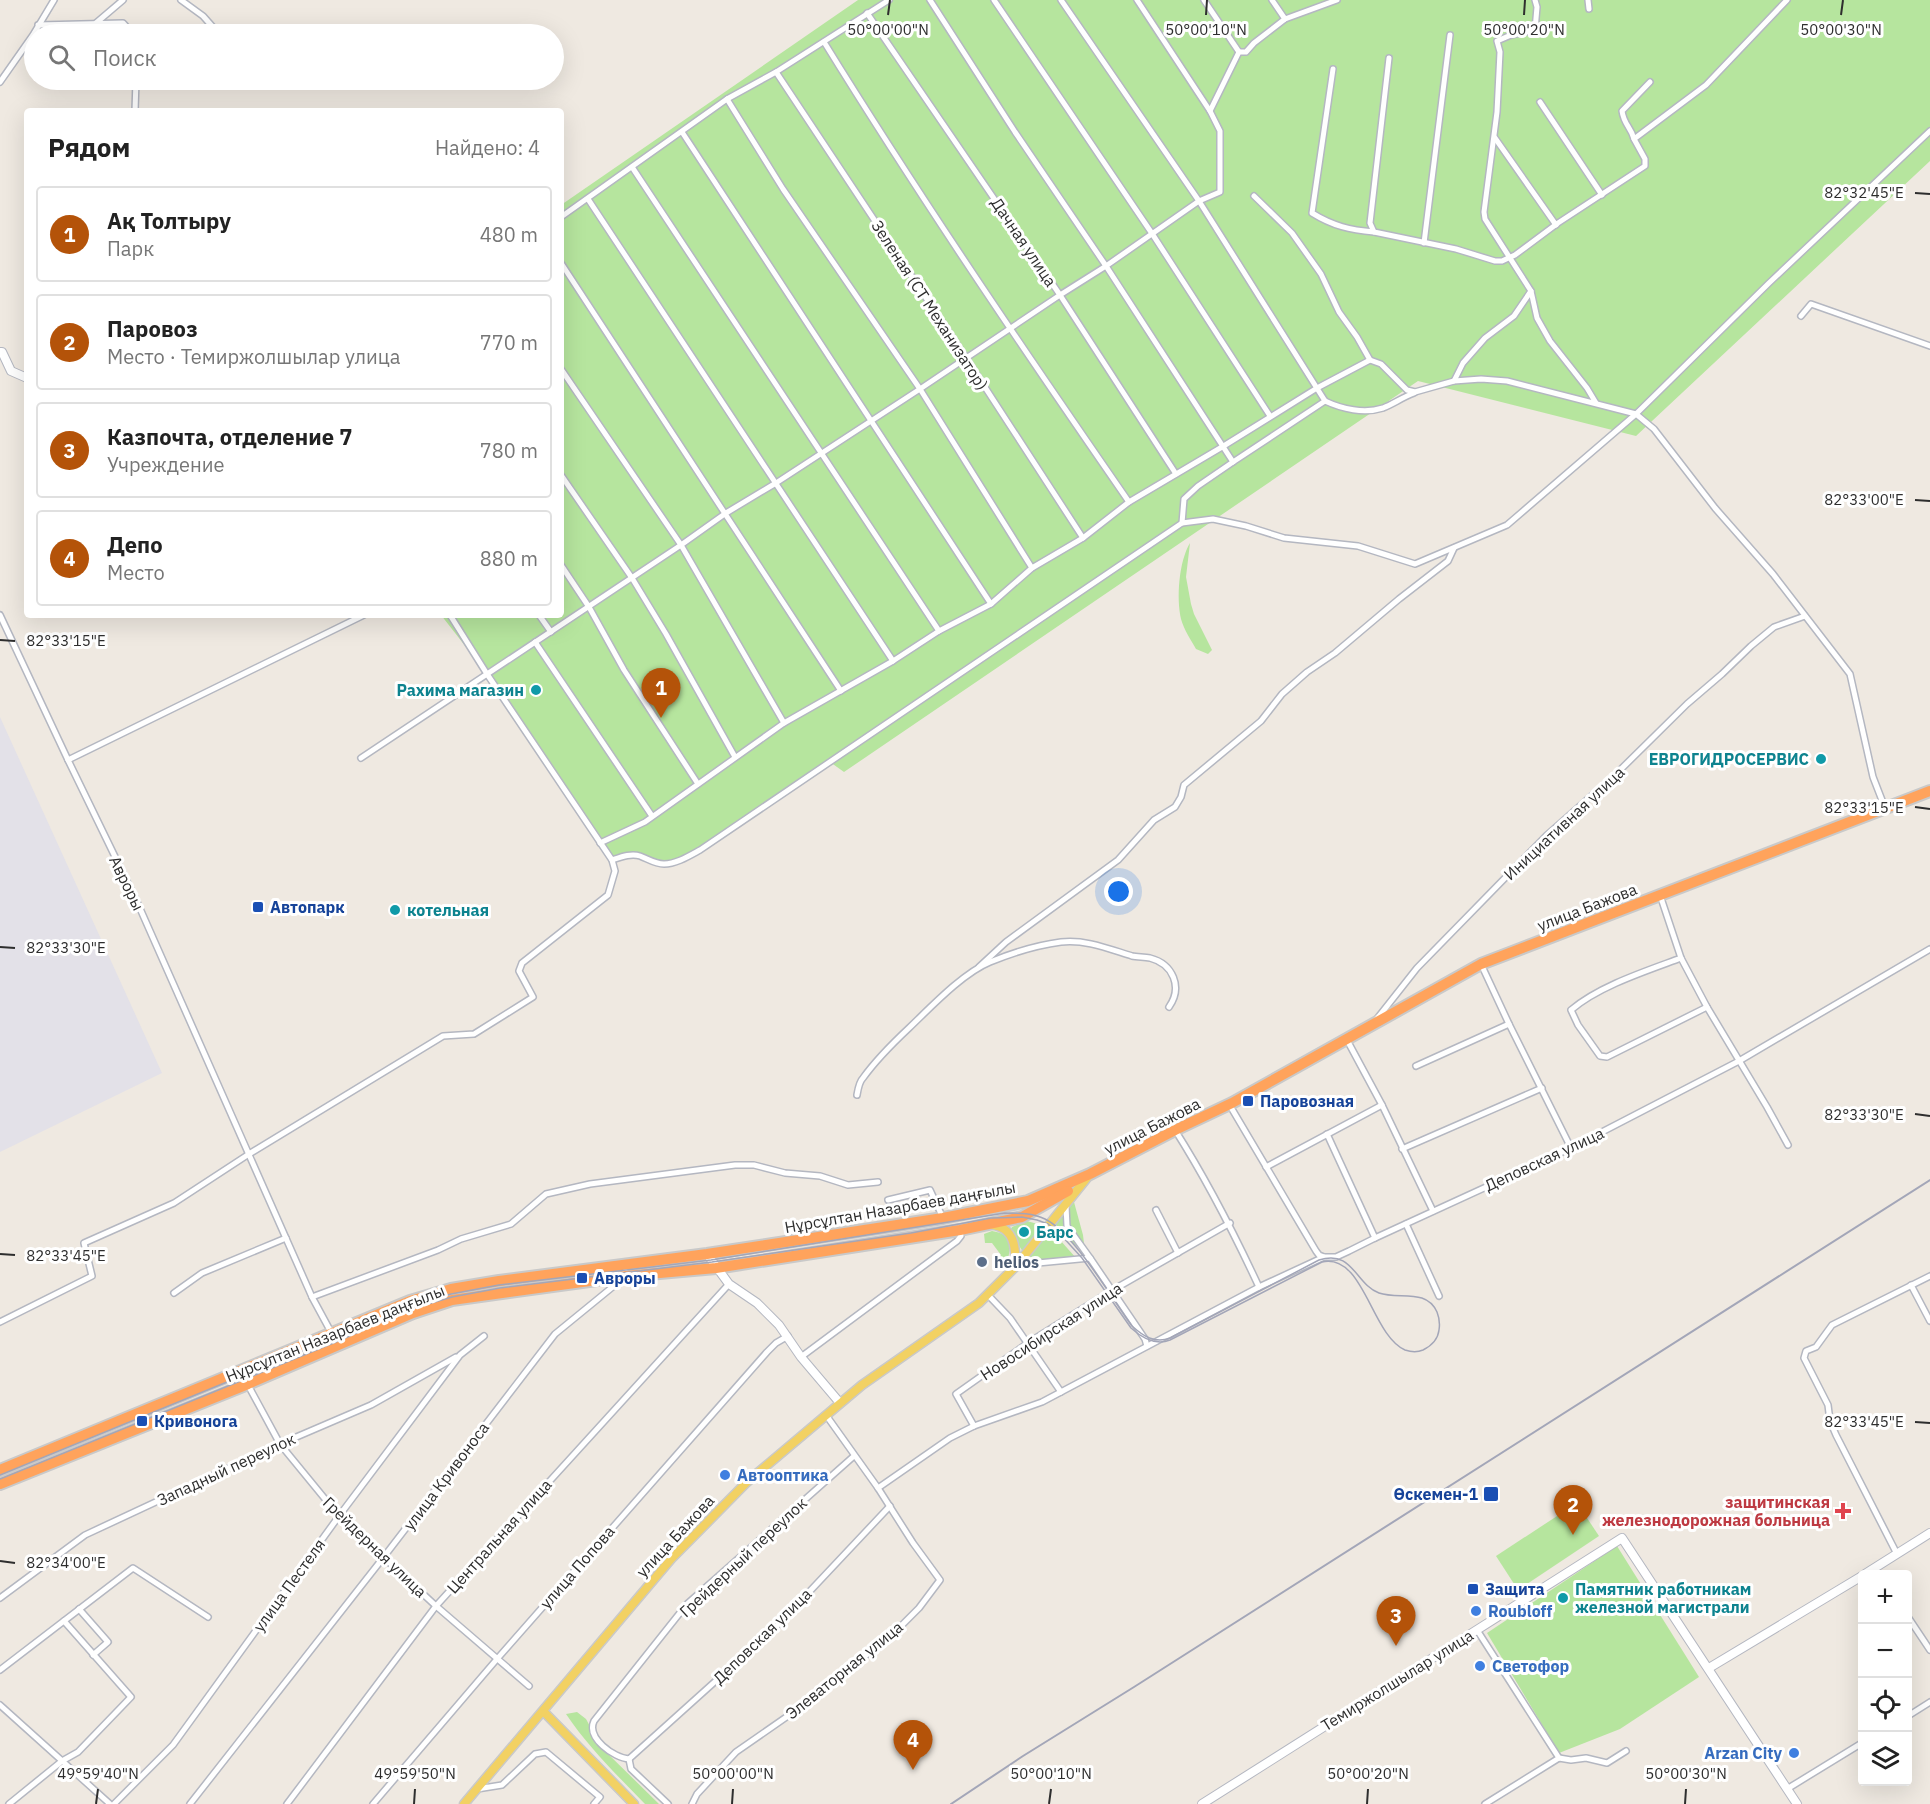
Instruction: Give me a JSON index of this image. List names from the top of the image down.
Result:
{
  "streets": {
    "highway": ["улица Бажова", "Нұрсұлтан Назарбаев даңғылы"],
    "street": [
      "Дачная улица",
      "Зеленая (СТ Механизатор)",
      "Инициативная улица",
      "Авроры",
      "Деповская улица",
      "Новосибирская улица",
      "Западный переулок",
      "улица Кривоноса",
      "Центральная улица",
      "Грейдерная улица",
      "Грейдерный переулок",
      "улица Попова",
      "улица Пестеля",
      "Элеваторная улица",
      "Темиржолшылар улица"
    ]
  },
  "crossings": [
    ["Инициативная улица", "улица Бажова"],
    ["Авроры", "Нұрсұлтан Назарбаев даңғылы"],
    ["улица Бажова", "Нұрсұлтан Назарбаев даңғылы"],
    ["Деповская улица", "Новосибирская улица"],
    ["Деповская улица", "Грейдерный переулок"],
    ["Деповская улица", "Элеваторная улица"],
    ["Нұрсұлтан Назарбаев даңғылы", "улица Кривоноса"],
    ["Нұрсұлтан Назарбаев даңғылы", "Грейдерная улица"],
    ["Западный переулок", "Грейдерная улица"],
    ["Западный переулок", "улица Пестеля"],
    ["улица Кривоноса", "Грейдерная улица"],
    ["Центральная улица", "Грейдерная улица"],
    ["Грейдерная улица", "улица Попова"],
    ["Грейдерная улица", "улица Пестеля"]
  ],
  "places": {
    "other": [
      "Рахима магазин",
      "ЕВРОГИДРОСЕРВИС",
      "котельная",
      "Барс",
      "helios",
      "Автооптика",
      "Памятник работникам железной магистрали",
      "Roubloff",
      "Светофор",
      "Arzan City"
    ],
    "transit": [
      "Автопарк",
      "Паровозная",
      "Авроры",
      "Кривонога",
      "Өскемен-1",
      "Защита"
    ],
    "health": ["защитинская железнодорожная больница"]
  },
  "page": {
    "search": "Поиск",
    "heading": ["Рядом", "Найдено: 4"],
    "list": [
      {
        "mark": "1",
        "name": "Ақ Толтыру",
        "note": "Парк",
        "value": "480 m"
      },
      {
        "mark": "2",
        "name": "Паровоз",
        "note": "Место · Темиржолшылар улица",
        "value": "770 m"
      },
      {
        "mark": "3",
        "name": "Казпочта, отделение 7",
        "note": "Учреждение",
        "value": "780 m"
      },
      {
        "mark": "4",
        "name": "Депо",
        "note": "Место",
        "value": "880 m"
      }
    ],
    "pins": [
      "1",
      "2",
      "3",
      "4"
    ],
    "map_buttons": ["+", "−"]
  },
  "coordinates": [
    "50°00'00\"N",
    "50°00'10\"N",
    "50°00'20\"N",
    "50°00'30\"N",
    "82°32'45\"E",
    "82°33'00\"E",
    "82°33'15\"E",
    "82°33'30\"E",
    "82°33'45\"E",
    "82°34'00\"E",
    "49°59'40\"N",
    "49°59'50\"N"
  ]
}
